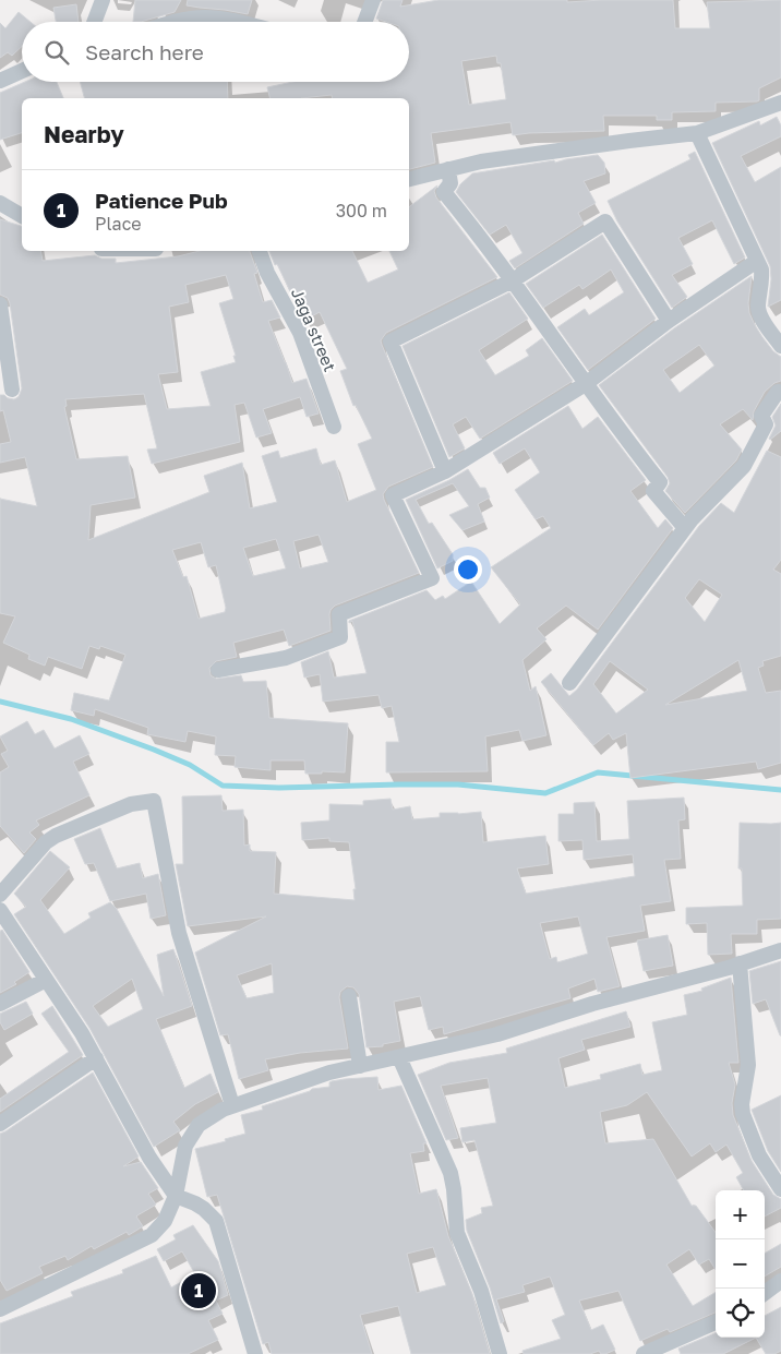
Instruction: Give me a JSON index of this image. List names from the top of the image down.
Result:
{
  "streets": {
    "street": ["Jaga street"]
  },
  "page": {
    "search": "Search here",
    "heading": "Nearby",
    "list": [
      {
        "mark": "1",
        "name": "Patience Pub",
        "note": "Place",
        "value": "300 m"
      }
    ],
    "map_buttons": ["+", "−"],
    "pins": "1"
  }
}
